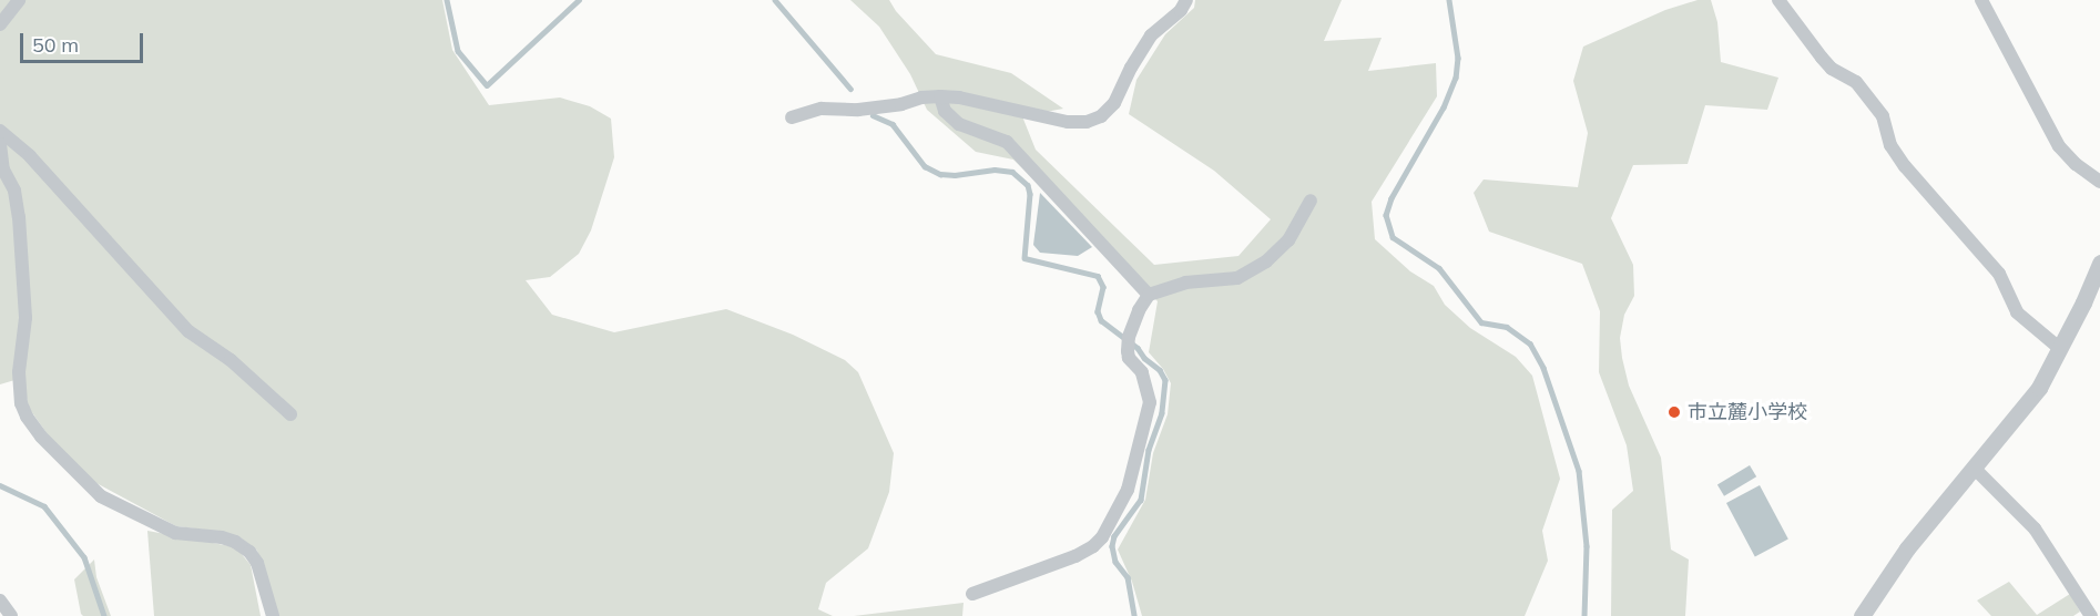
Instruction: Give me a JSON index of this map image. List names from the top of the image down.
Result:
{
  "places": ["市立麓小学校"],
  "scale_bar": "50 m"
}
